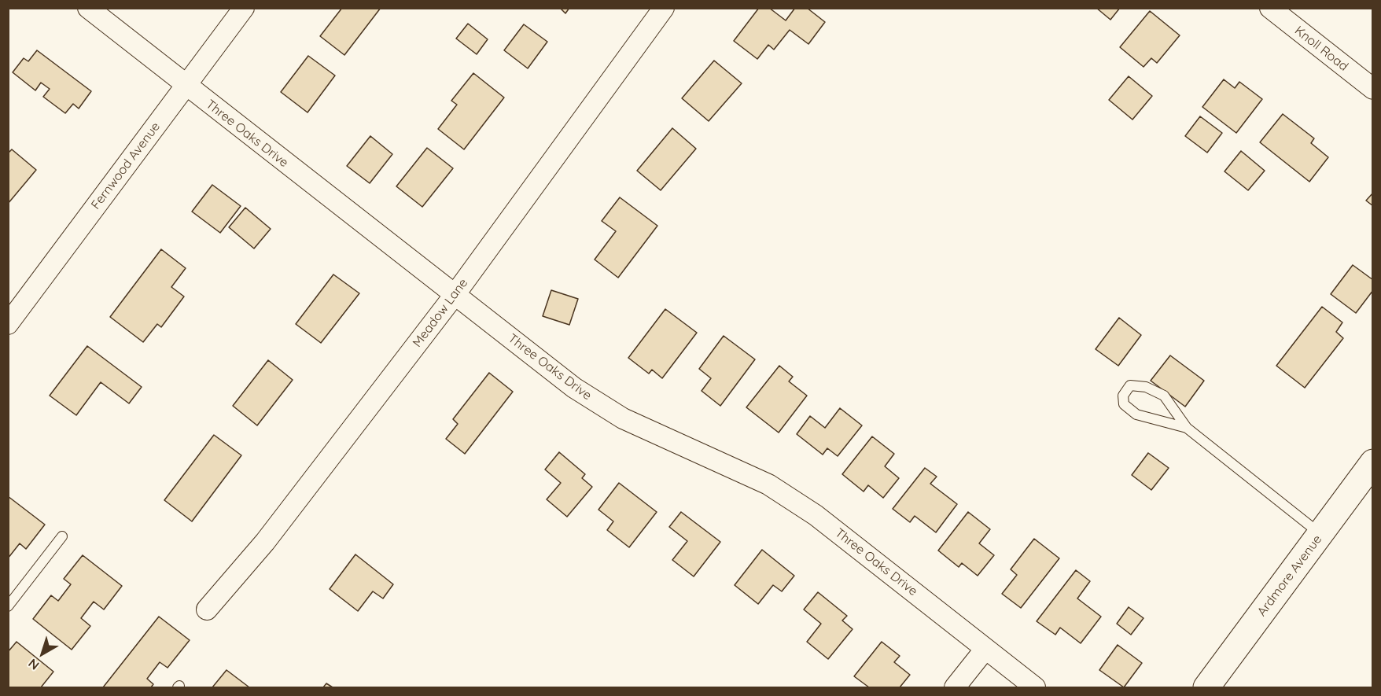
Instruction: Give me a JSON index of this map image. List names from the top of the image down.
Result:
{
  "streets": {
    "main road": ["Ardmore Avenue"],
    "street": [
      "Knoll Road",
      "Three Oaks Drive",
      "Fernwood Avenue",
      "Meadow Lane"
    ]
  },
  "crossings": [
    ["Three Oaks Drive", "Fernwood Avenue"],
    ["Three Oaks Drive", "Meadow Lane"]
  ],
  "north": "bottom left"
}
